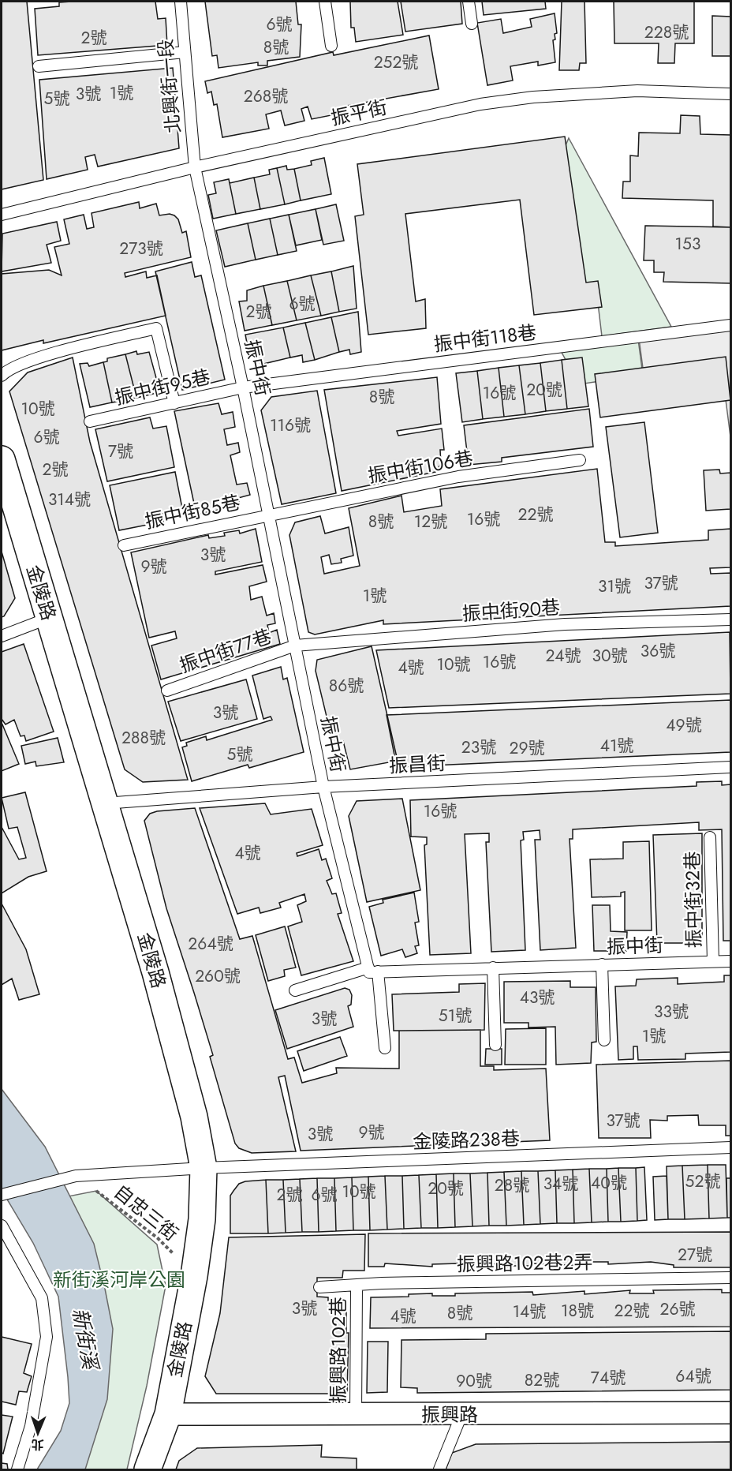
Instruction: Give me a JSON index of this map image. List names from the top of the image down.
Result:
{
  "streets": {
    "main road": ["金陵路"],
    "street": ["振興路"],
    "lane": [
      "北興街一段",
      "振平街",
      "振中街118巷",
      "振中街",
      "振中街95巷",
      "振中街106巷",
      "振中街85巷",
      "振中街90巷",
      "振中街77巷",
      "振昌街",
      "振中街32巷",
      "金陵路238巷",
      "振興路102巷2弄",
      "振興路102巷"
    ],
    "path": ["自忠三街"]
  },
  "crossings": [
    ["北興街一段", "振平街"],
    ["北興街一段", "振中街"],
    ["振平街", "振中街"],
    ["振中街118巷", "振中街"],
    ["振中街118巷", "振中街95巷"],
    ["振中街", "振中街95巷"],
    ["振中街", "振中街106巷"],
    ["振中街", "振中街85巷"],
    ["振中街", "振中街90巷"],
    ["振中街", "振中街77巷"],
    ["振中街", "振昌街"],
    ["振中街", "振中街32巷"],
    ["振中街106巷", "振中街85巷"],
    ["金陵路", "振昌街"],
    ["金陵路", "金陵路238巷"],
    ["金陵路", "自忠三街"],
    ["金陵路", "振興路"],
    ["振中街90巷", "振中街77巷"],
    ["金陵路238巷", "自忠三街"],
    ["振興路102巷2弄", "振興路102巷"],
    ["振興路102巷", "振興路"]
  ],
  "water": ["新街溪"],
  "parks": ["新街溪河岸公園"],
  "house_numbers": [
    "6號",
    "228號",
    "2號",
    "8號",
    "252號",
    "1號",
    "3號",
    "268號",
    "5號",
    "153",
    "273號",
    "6號",
    "2號",
    "20號",
    "16號",
    "8號",
    "10號",
    "116號",
    "6號",
    "7號",
    "2號",
    "314號",
    "22號",
    "16號",
    "8號",
    "12號",
    "3號",
    "9號",
    "37號",
    "31號",
    "1號",
    "36號",
    "24號",
    "30號",
    "16號",
    "10號",
    "4號",
    "86號",
    "3號",
    "49號",
    "288號",
    "41號",
    "23號",
    "29號",
    "5號",
    "16號",
    "4號",
    "264號",
    "260號",
    "43號",
    "33號",
    "51號",
    "3號",
    "1號",
    "37號",
    "9號",
    "3號",
    "52號",
    "40號",
    "34號",
    "28號",
    "20號",
    "10號",
    "2號",
    "6號",
    "27號",
    "3號",
    "26號",
    "18號",
    "22號",
    "14號",
    "8號",
    "4號",
    "64號",
    "74號",
    "82號",
    "90號"
  ],
  "north": "bottom"
}
